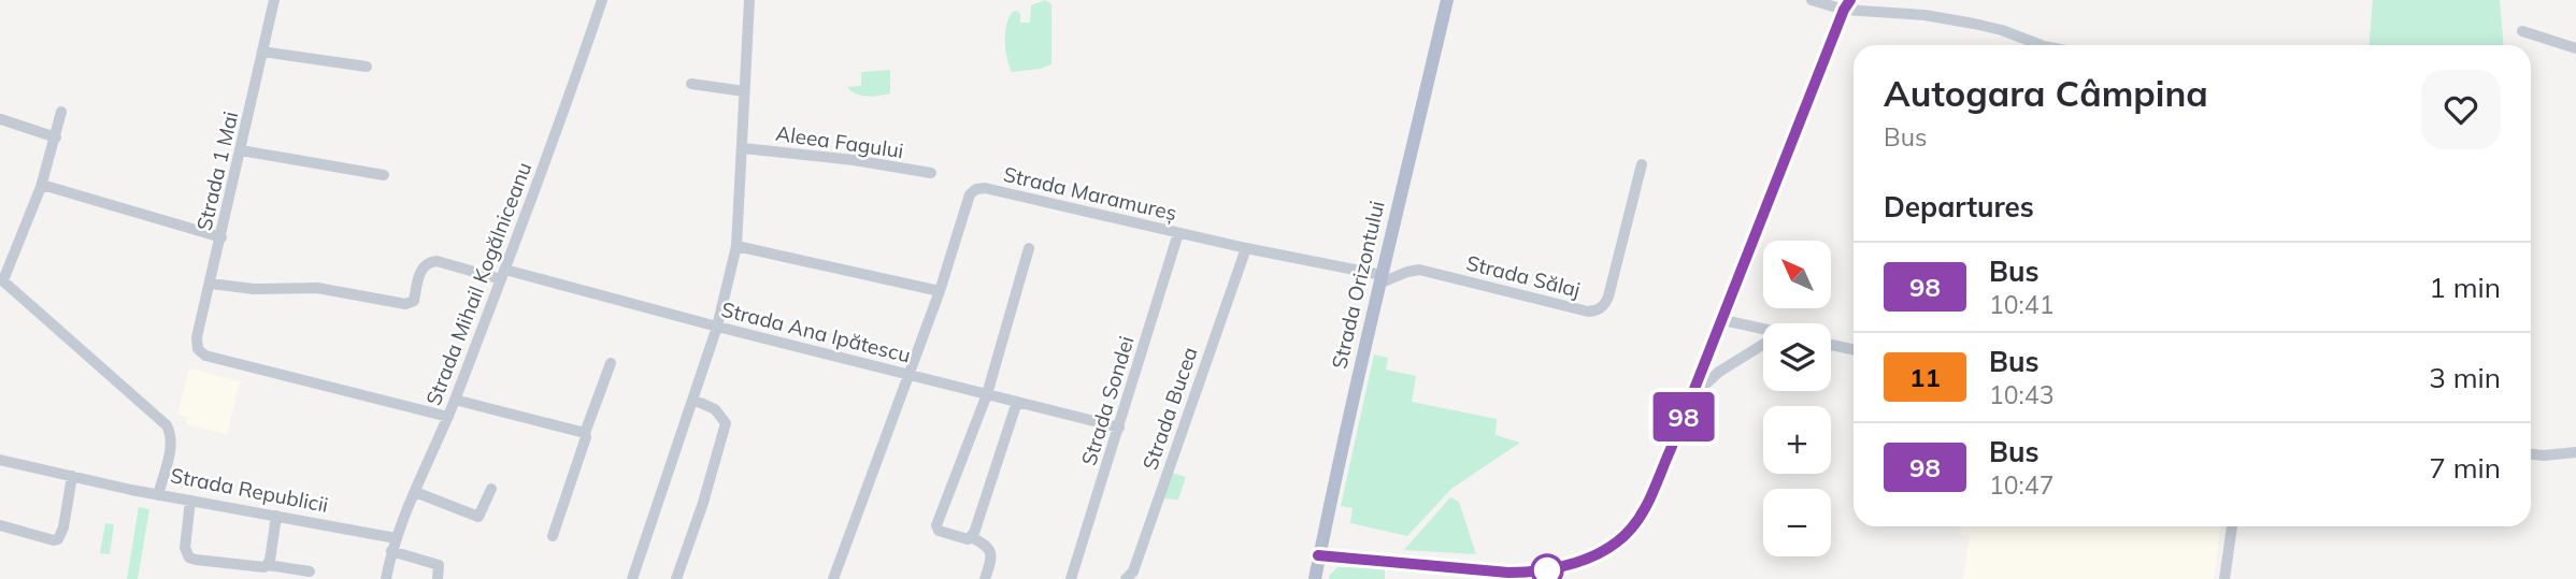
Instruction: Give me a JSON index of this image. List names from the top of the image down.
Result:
{
  "streets": {
    "main road": ["Strada Orizontului"],
    "street": [
      "Aleea Fagului",
      "Strada 1 Mai",
      "Strada Maramureș",
      "Strada Sălaj",
      "Strada Mihail Kogălniceanu",
      "Strada Ana Ipătescu",
      "Strada Sondei",
      "Strada Bucea",
      "Strada Republicii"
    ]
  },
  "crossings": [
    ["Strada 1 Mai", "Strada Mihail Kogălniceanu"],
    ["Strada 1 Mai", "Strada Ana Ipătescu"],
    ["Strada Maramureș", "Strada Sălaj"],
    ["Strada Maramureș", "Strada Orizontului"],
    ["Strada Maramureș", "Strada Ana Ipătescu"],
    ["Strada Maramureș", "Strada Sondei"],
    ["Strada Maramureș", "Strada Bucea"],
    ["Strada Sălaj", "Strada Orizontului"],
    ["Strada Mihail Kogălniceanu", "Strada Ana Ipătescu"],
    ["Strada Mihail Kogălniceanu", "Strada Republicii"],
    ["Strada Ana Ipătescu", "Strada Sondei"]
  ],
  "lines": ["bus line 98"],
  "north": "top left",
  "page": {
    "on_map": "98",
    "heading": [
      ["Autogara Câmpina", "Bus"],
      "Departures"
    ],
    "map_buttons": ["+", "−"],
    "list": [
      {
        "mark": "98",
        "name": "Bus",
        "note": "10:41",
        "value": "1 min"
      },
      {
        "mark": "11",
        "name": "Bus",
        "note": "10:43",
        "value": "3 min"
      },
      {
        "mark": "98",
        "name": "Bus",
        "note": "10:47",
        "value": "7 min"
      }
    ]
  }
}
